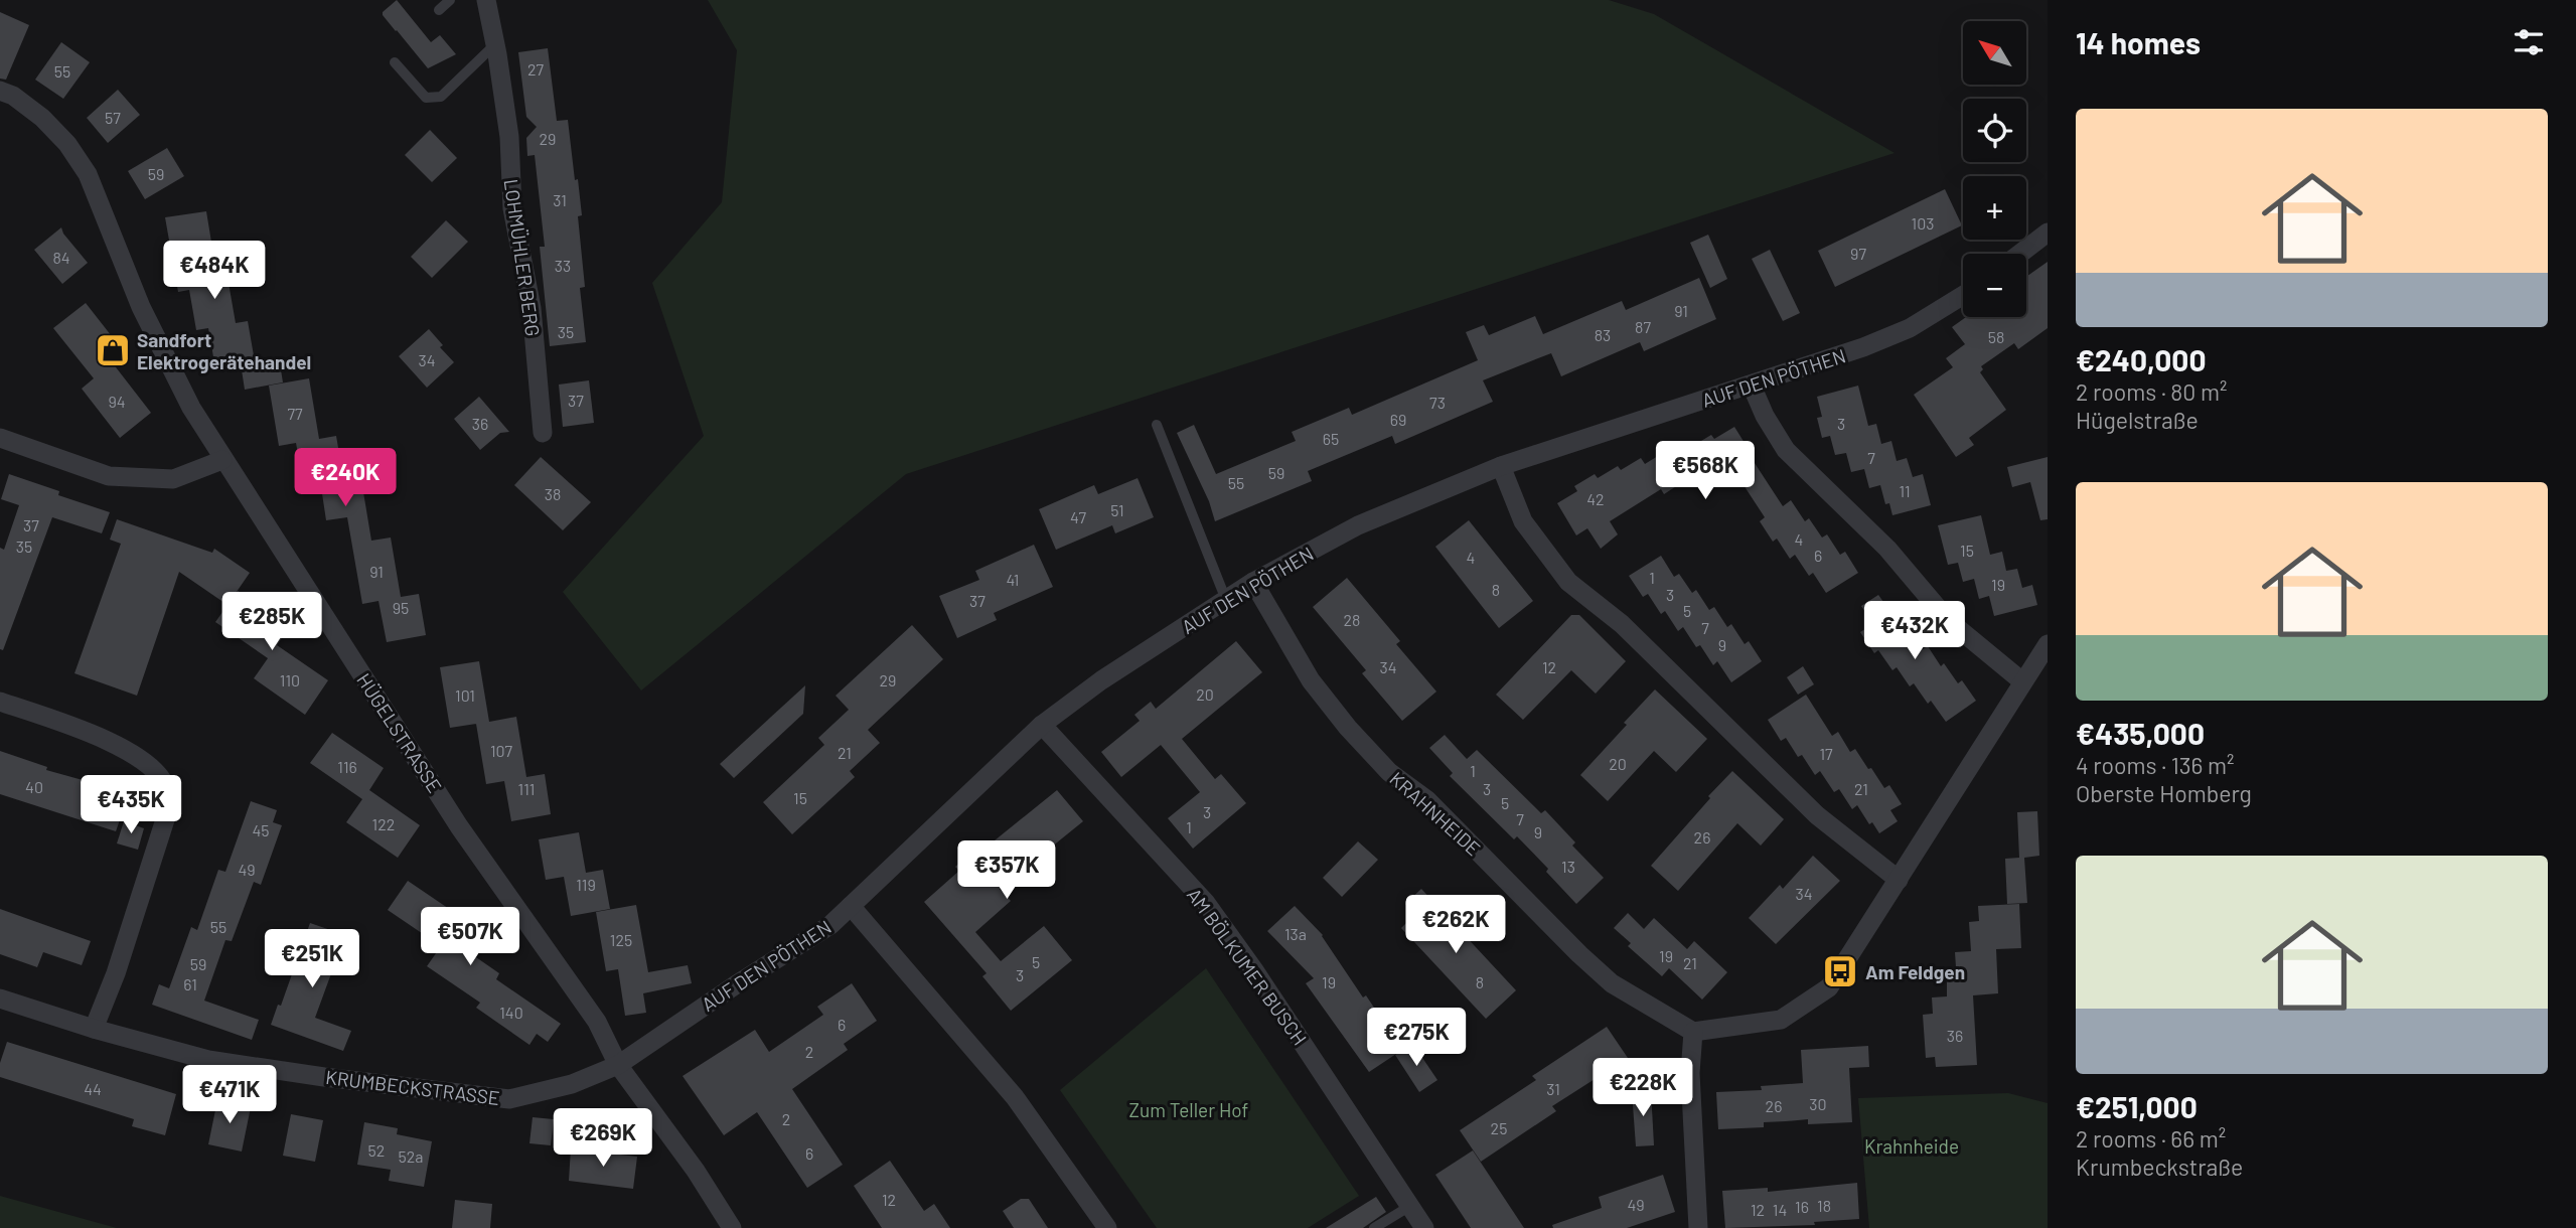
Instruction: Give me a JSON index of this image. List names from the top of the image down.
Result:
{
  "streets": {
    "street": [
      "LOHMÜHLER BERG",
      "AUF DEN PÖTHEN",
      "HÜGELSTRASSE",
      "KRAHNHEIDE",
      "AM BÖLKUMER BUSCH",
      "KRUMBECKSTRASSE"
    ]
  },
  "crossings": [
    ["AUF DEN PÖTHEN", "HÜGELSTRASSE"],
    ["AUF DEN PÖTHEN", "KRAHNHEIDE"],
    ["AUF DEN PÖTHEN", "AM BÖLKUMER BUSCH"],
    ["AUF DEN PÖTHEN", "KRUMBECKSTRASSE"],
    ["HÜGELSTRASSE", "KRUMBECKSTRASSE"]
  ],
  "parks": ["Zum Teller Hof", "Krahnheide"],
  "places": {
    "shop": ["Sandfort Elektrogerätehandel"],
    "bus stop": ["Am Feldgen"]
  },
  "house_numbers": [
    "27",
    "55",
    "57",
    "29",
    "59",
    "31",
    "103",
    "97",
    "84",
    "33",
    "91",
    "87",
    "35",
    "83",
    "58",
    "34",
    "37",
    "94",
    "73",
    "77",
    "69",
    "36",
    "3",
    "65",
    "7",
    "59",
    "55",
    "11",
    "38",
    "42",
    "51",
    "47",
    "37",
    "4",
    "35",
    "15",
    "6",
    "4",
    "91",
    "1",
    "41",
    "19",
    "8",
    "3",
    "37",
    "95",
    "5",
    "28",
    "7",
    "9",
    "34",
    "12",
    "110",
    "29",
    "20",
    "101",
    "107",
    "21",
    "17",
    "20",
    "116",
    "1",
    "40",
    "111",
    "3",
    "21",
    "15",
    "5",
    "3",
    "7",
    "122",
    "1",
    "45",
    "9",
    "26",
    "13",
    "49",
    "119",
    "34",
    "55",
    "13a",
    "125",
    "19",
    "5",
    "21",
    "59",
    "3",
    "19",
    "8",
    "61",
    "140",
    "6",
    "36",
    "2",
    "44",
    "31",
    "30",
    "26",
    "2",
    "25",
    "52",
    "6",
    "52a",
    "12",
    "49",
    "18",
    "16",
    "12",
    "14"
  ],
  "north": "top left",
  "page": {
    "heading": "14 homes",
    "map_buttons": ["+", "−"],
    "list": [
      {
        "name": "€240,000",
        "note": "2 rooms · 80 m² · Hügelstraße"
      },
      {
        "name": "€435,000",
        "note": "4 rooms · 136 m² · Oberste Homberg"
      },
      {
        "name": "€251,000",
        "note": "2 rooms · 66 m² · Krumbeckstraße"
      }
    ],
    "price": [
      "€484K",
      "€568K",
      "€240K",
      "€285K",
      "€432K",
      "€435K",
      "€357K",
      "€262K",
      "€507K",
      "€251K",
      "€275K",
      "€228K",
      "€471K",
      "€269K"
    ]
  }
}
